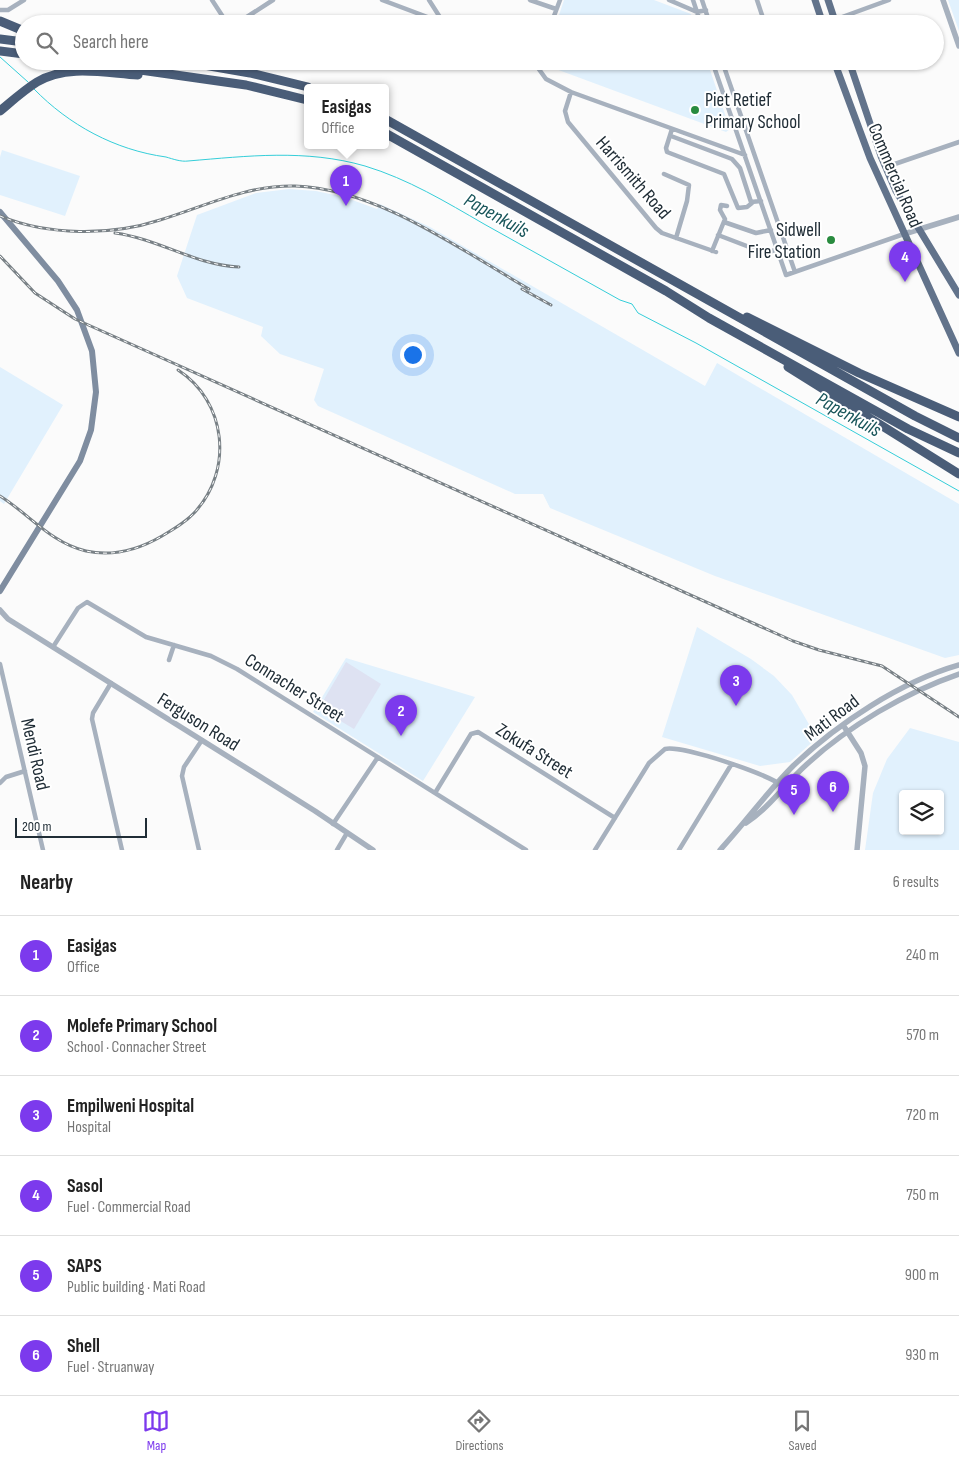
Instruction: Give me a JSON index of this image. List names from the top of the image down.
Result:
{
  "streets": {
    "main road": ["Commercial Road"],
    "street": [
      "Harrismith Road",
      "Connacher Street",
      "Mati Road",
      "Ferguson Road",
      "Zokufa Street",
      "Mendi Road"
    ]
  },
  "crossings": [
    ["Connacher Street", "Ferguson Road"],
    ["Connacher Street", "Zokufa Street"]
  ],
  "water": ["Papenkuils"],
  "places": ["Piet Retief Primary School", "Sidwell Fire Station"],
  "scale_bar": "200 m",
  "page": {
    "search": "Search here",
    "popup": ["Easigas", "Office"],
    "pins": [
      "1",
      "4",
      "3",
      "2",
      "6",
      "5"
    ],
    "scale": "200 m",
    "heading": ["Nearby", "6 results"],
    "list": [
      {
        "mark": "1",
        "name": "Easigas",
        "note": "Office",
        "value": "240 m"
      },
      {
        "mark": "2",
        "name": "Molefe Primary School",
        "note": "School · Connacher Street",
        "value": "570 m"
      },
      {
        "mark": "3",
        "name": "Empilweni Hospital",
        "note": "Hospital",
        "value": "720 m"
      },
      {
        "mark": "4",
        "name": "Sasol",
        "note": "Fuel · Commercial Road",
        "value": "750 m"
      },
      {
        "mark": "5",
        "name": "SAPS",
        "note": "Public building · Mati Road",
        "value": "900 m"
      },
      {
        "mark": "6",
        "name": "Shell",
        "note": "Fuel · Struanway",
        "value": "930 m"
      }
    ],
    "nav": ["Map", "Directions", "Saved"]
  }
}
